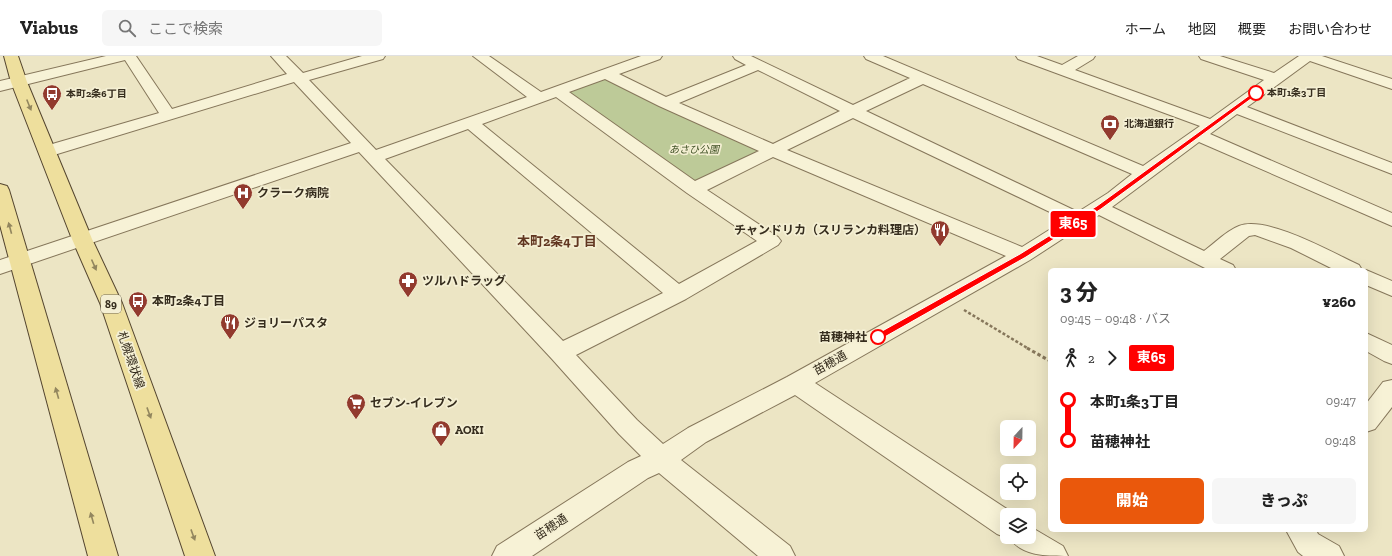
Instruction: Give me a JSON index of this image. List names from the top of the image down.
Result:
{
  "streets": {
    "main road": ["89", "札幌環状線"],
    "street": ["苗穂通"]
  },
  "districts": ["本町2条4丁目"],
  "parks": ["あさひ公園"],
  "places": {
    "other": ["本町1条3丁目", "苗穂神社"],
    "bus stop": ["本町2条6丁目", "本町2条4丁目"],
    "bank": ["北海道銀行"],
    "hospital": ["クラーク病院"],
    "restaurant": ["チャンドリカ（スリランカ料理店）", "ジョリーパスタ"],
    "pharmacy": ["ツルハドラッグ"],
    "supermarket": ["セブン-イレブン"],
    "shop": ["AOKI"]
  },
  "lines": ["bus line 東65"],
  "north": "bottom",
  "page": {
    "header": "Viabus",
    "search": "ここで検索",
    "nav": [
      "ホーム",
      "地図",
      "概要",
      "お問い合わせ"
    ],
    "on_map": "東65",
    "heading": ["3 分", "09:45 – 09:48 · バス", "¥260"],
    "legs": ["2", "東65"],
    "list": [
      {
        "name": "本町1条3丁目",
        "value": "09:47"
      },
      {
        "name": "苗穂神社",
        "value": "09:48"
      }
    ],
    "buttons": ["開始", "きっぷ"]
  }
}
